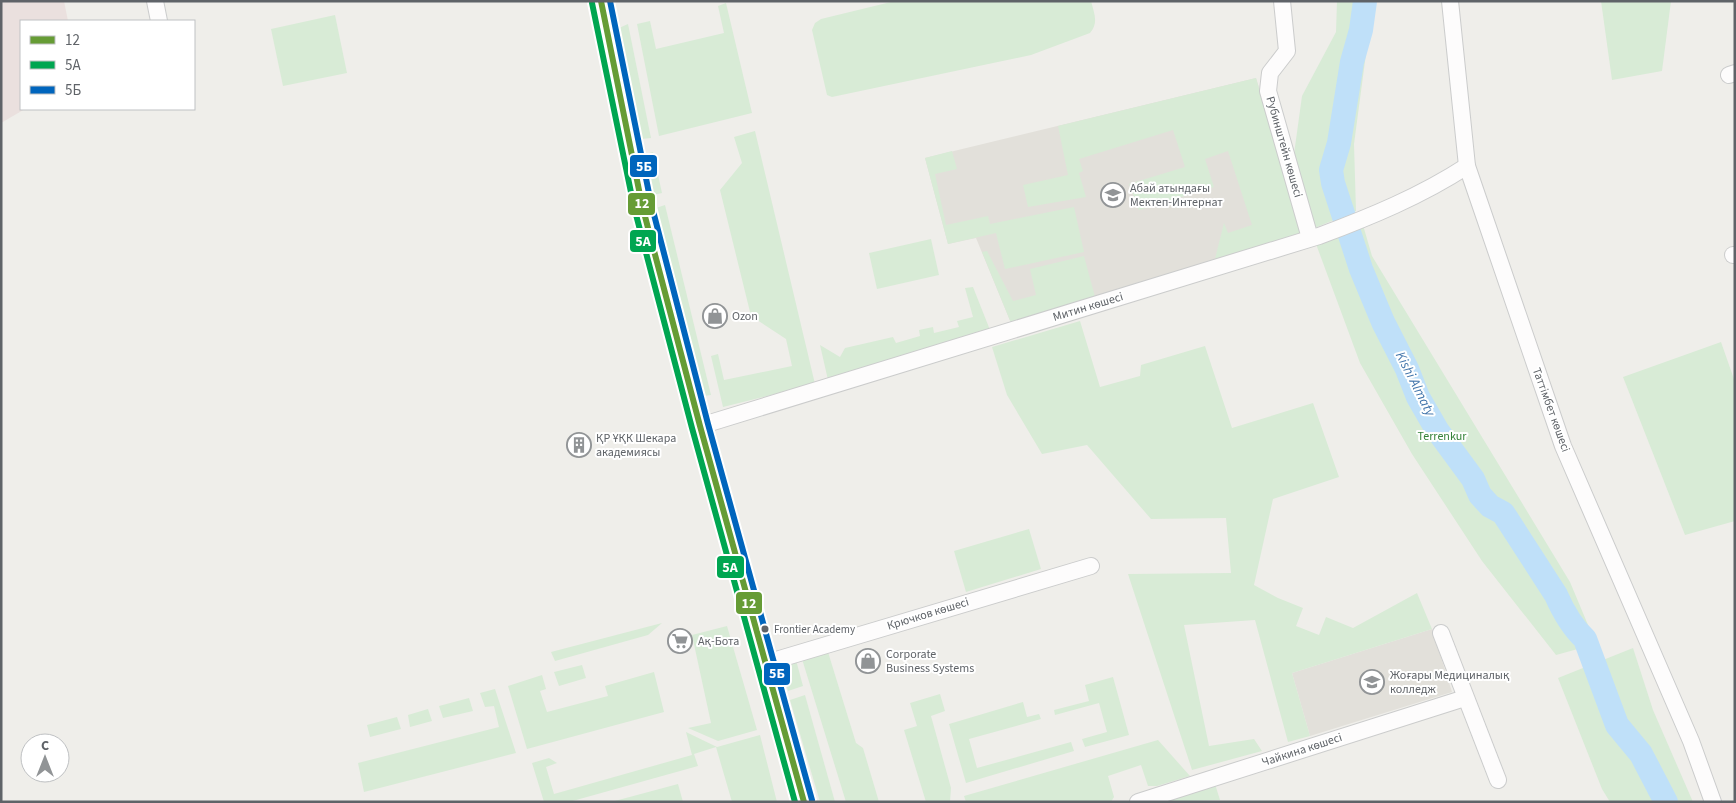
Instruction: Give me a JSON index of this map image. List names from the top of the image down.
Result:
{
  "streets": {
    "street": [
      "Рубинштейн көшесі",
      "Митин көшесі",
      "Таттімбет көшесі",
      "Крючков көшесі",
      "Чайкина көшесі"
    ]
  },
  "crossings": [
    ["Рубинштейн көшесі", "Митин көшесі"],
    ["Митин көшесі", "Таттімбет көшесі"]
  ],
  "water": ["Kіshі Almaty"],
  "parks": ["Terrenkur"],
  "places": {
    "school or university": ["Абай атындағы Мектеп-Интернат", "Жоғары Медициналық колледж"],
    "shop": ["Ozon", "Corporate Business Systems"],
    "building": ["ҚР ҰҚК Шекара академиясы"],
    "other": ["Frontier Academy"],
    "supermarket": ["Ақ-Бота"]
  },
  "lines": ["transit line 12", "transit line 5Б", "transit line 5А"],
  "legend": ["12", "5А", "5Б"],
  "north": "top"
}
